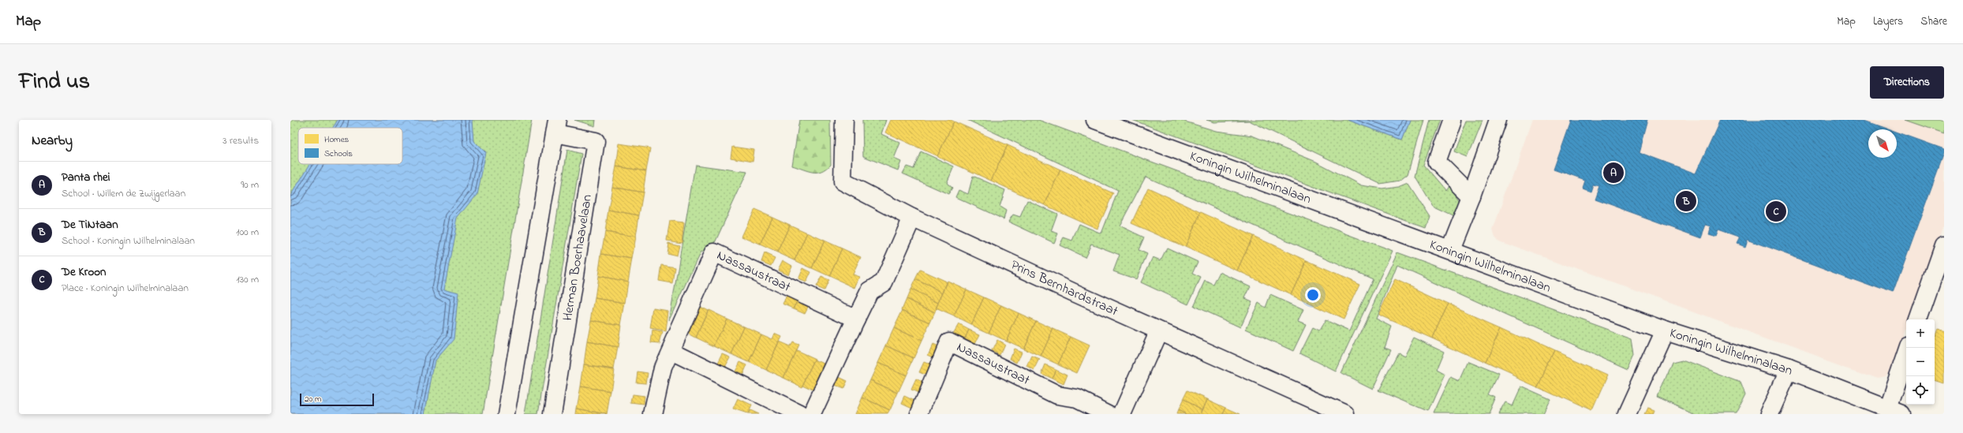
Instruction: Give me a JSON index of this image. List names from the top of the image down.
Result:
{
  "streets": {
    "street": [
      "Koningin Wilhelminalaan",
      "Herman Boerhaavelaan",
      "Nassaustraat",
      "Prins Bernhardstraat"
    ]
  },
  "legend": ["Homes", "Schools"],
  "scale_bar": "20 m",
  "north": "bottom right",
  "page": {
    "header": "Map",
    "nav": ["Map", "Layers", "Share"],
    "title": "Find us",
    "buttons": "Directions",
    "heading": ["Nearby", "3 results"],
    "list": [
      {
        "mark": "A",
        "name": "Panta rhei",
        "note": "School · Willem de Zwijgerlaan",
        "value": "90 m"
      },
      {
        "mark": "B",
        "name": "De TiNtaan",
        "note": "School · Koningin Wilhelminalaan",
        "value": "100 m"
      },
      {
        "mark": "C",
        "name": "De Kroon",
        "note": "Place · Koningin Wilhelminalaan",
        "value": "130 m"
      }
    ],
    "pins": ["A", "B", "C"],
    "map_buttons": ["+", "−"],
    "scale": "20 m"
  }
}
